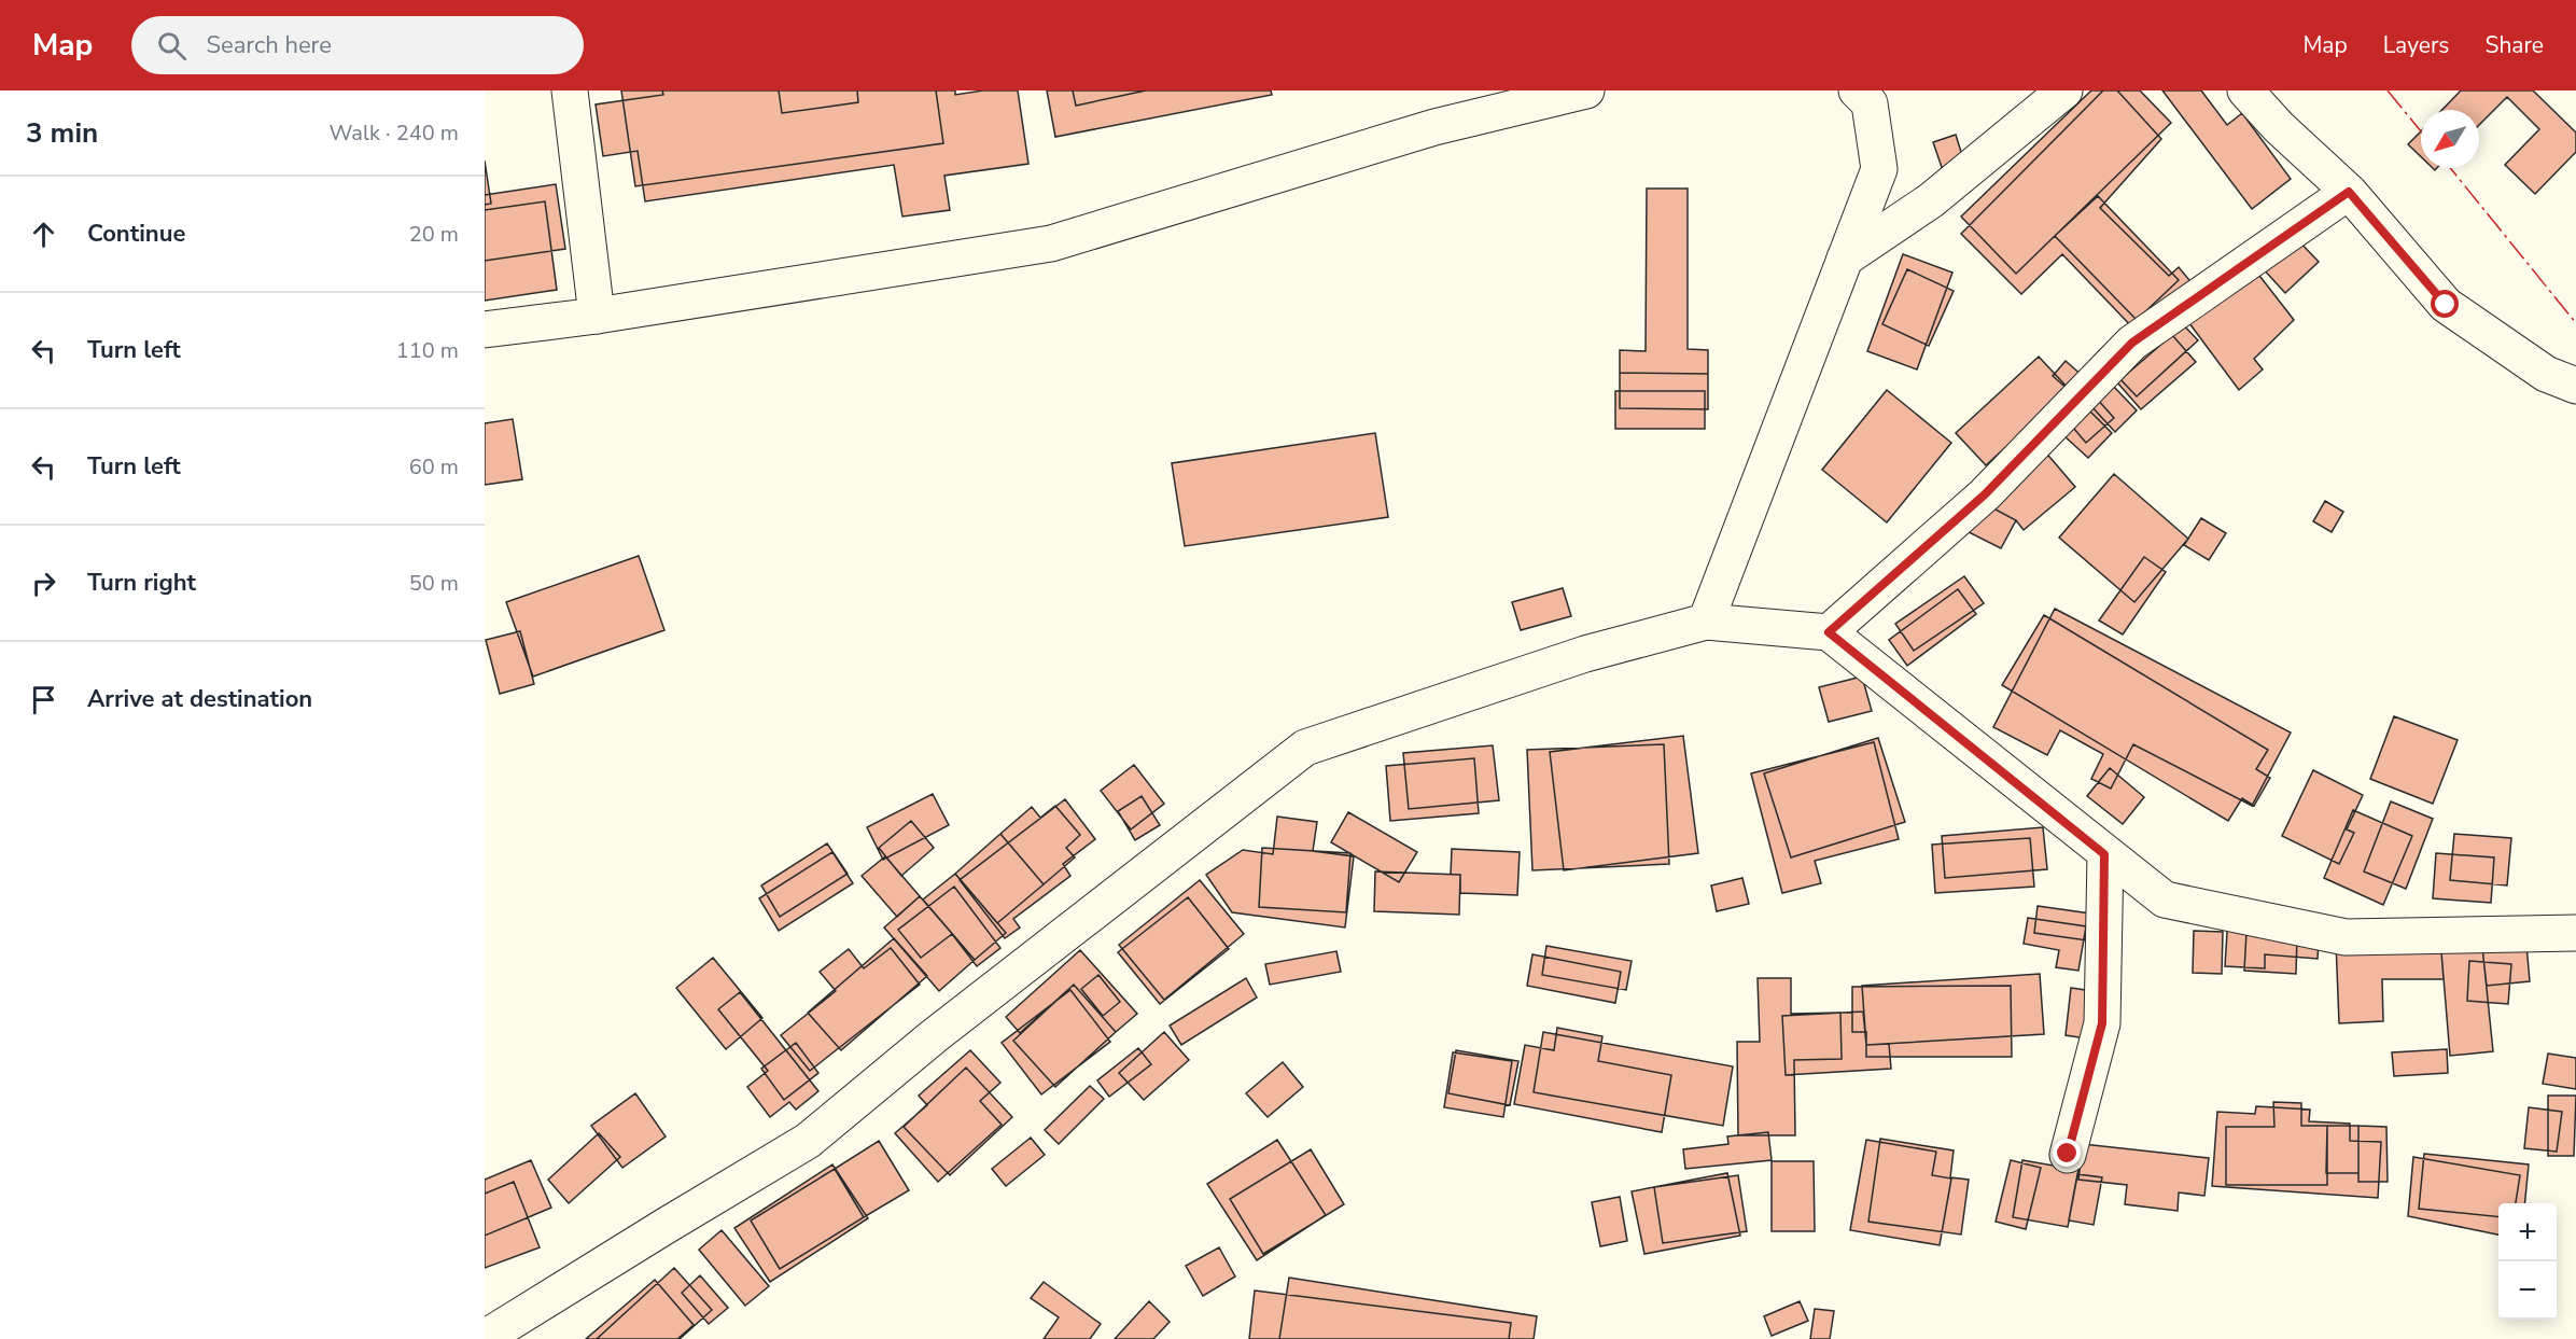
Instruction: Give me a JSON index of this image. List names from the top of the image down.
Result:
{
  "north": "bottom left",
  "page": {
    "header": "Map",
    "search": "Search here",
    "nav": ["Map", "Layers", "Share"],
    "heading": ["3 min", "Walk · 240 m"],
    "list": [
      ["Continue", "20 m"],
      ["Turn left", "110 m"],
      ["Turn left", "60 m"],
      ["Turn right", "50 m"],
      "Arrive at destination"
    ],
    "map_buttons": ["+", "−"]
  }
}
